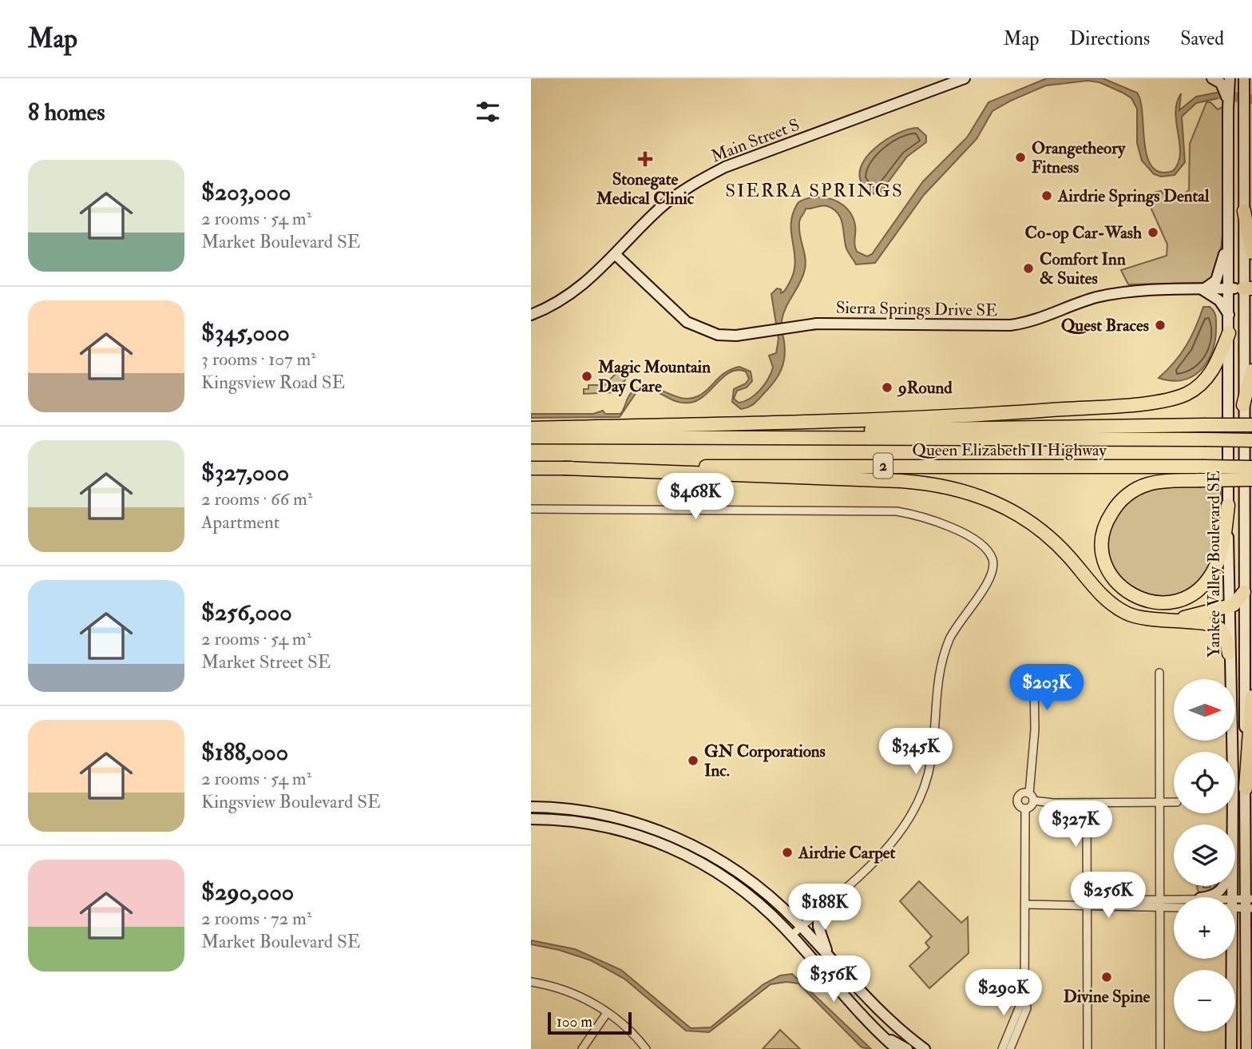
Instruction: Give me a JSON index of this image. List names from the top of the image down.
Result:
{
  "streets": {
    "highway": ["Queen Elizabeth II Highway", "2"],
    "main road": ["Main Street S", "Sierra Springs Drive SE", "Yankee Valley Boulevard SE"]
  },
  "crossings": [
    ["Main Street S", "Sierra Springs Drive SE"],
    ["Sierra Springs Drive SE", "Yankee Valley Boulevard SE"]
  ],
  "districts": ["SIERRA SPRINGS"],
  "places": {
    "other": [
      "Orangetheory Fitness",
      "Airdrie Springs Dental",
      "Co-op Car-Wash",
      "Comfort Inn & Suites",
      "Quest Braces",
      "Magic Mountain Day Care",
      "9Round",
      "GN Corporations Inc.",
      "Airdrie Carpet",
      "Divine Spine"
    ],
    "health": ["Stonegate Medical Clinic"]
  },
  "scale_bar": "100 m",
  "north": "right",
  "page": {
    "header": "Map",
    "nav": ["Map", "Directions", "Saved"],
    "heading": "8 homes",
    "list": [
      {
        "name": "$203,000",
        "note": "2 rooms · 54 m² · Market Boulevard SE"
      },
      {
        "name": "$345,000",
        "note": "3 rooms · 107 m² · Kingsview Road SE"
      },
      {
        "name": "$327,000",
        "note": "2 rooms · 66 m² · Apartment"
      },
      {
        "name": "$256,000",
        "note": "2 rooms · 54 m² · Market Street SE"
      },
      {
        "name": "$188,000",
        "note": "2 rooms · 54 m² · Kingsview Boulevard SE"
      },
      {
        "name": "$290,000",
        "note": "2 rooms · 72 m² · Market Boulevard SE"
      }
    ],
    "price": [
      "$468K",
      "$203K",
      "$345K",
      "$327K",
      "$256K",
      "$188K",
      "$356K",
      "$290K"
    ],
    "map_buttons": ["+", "−"],
    "scale": "100 m"
  }
}
